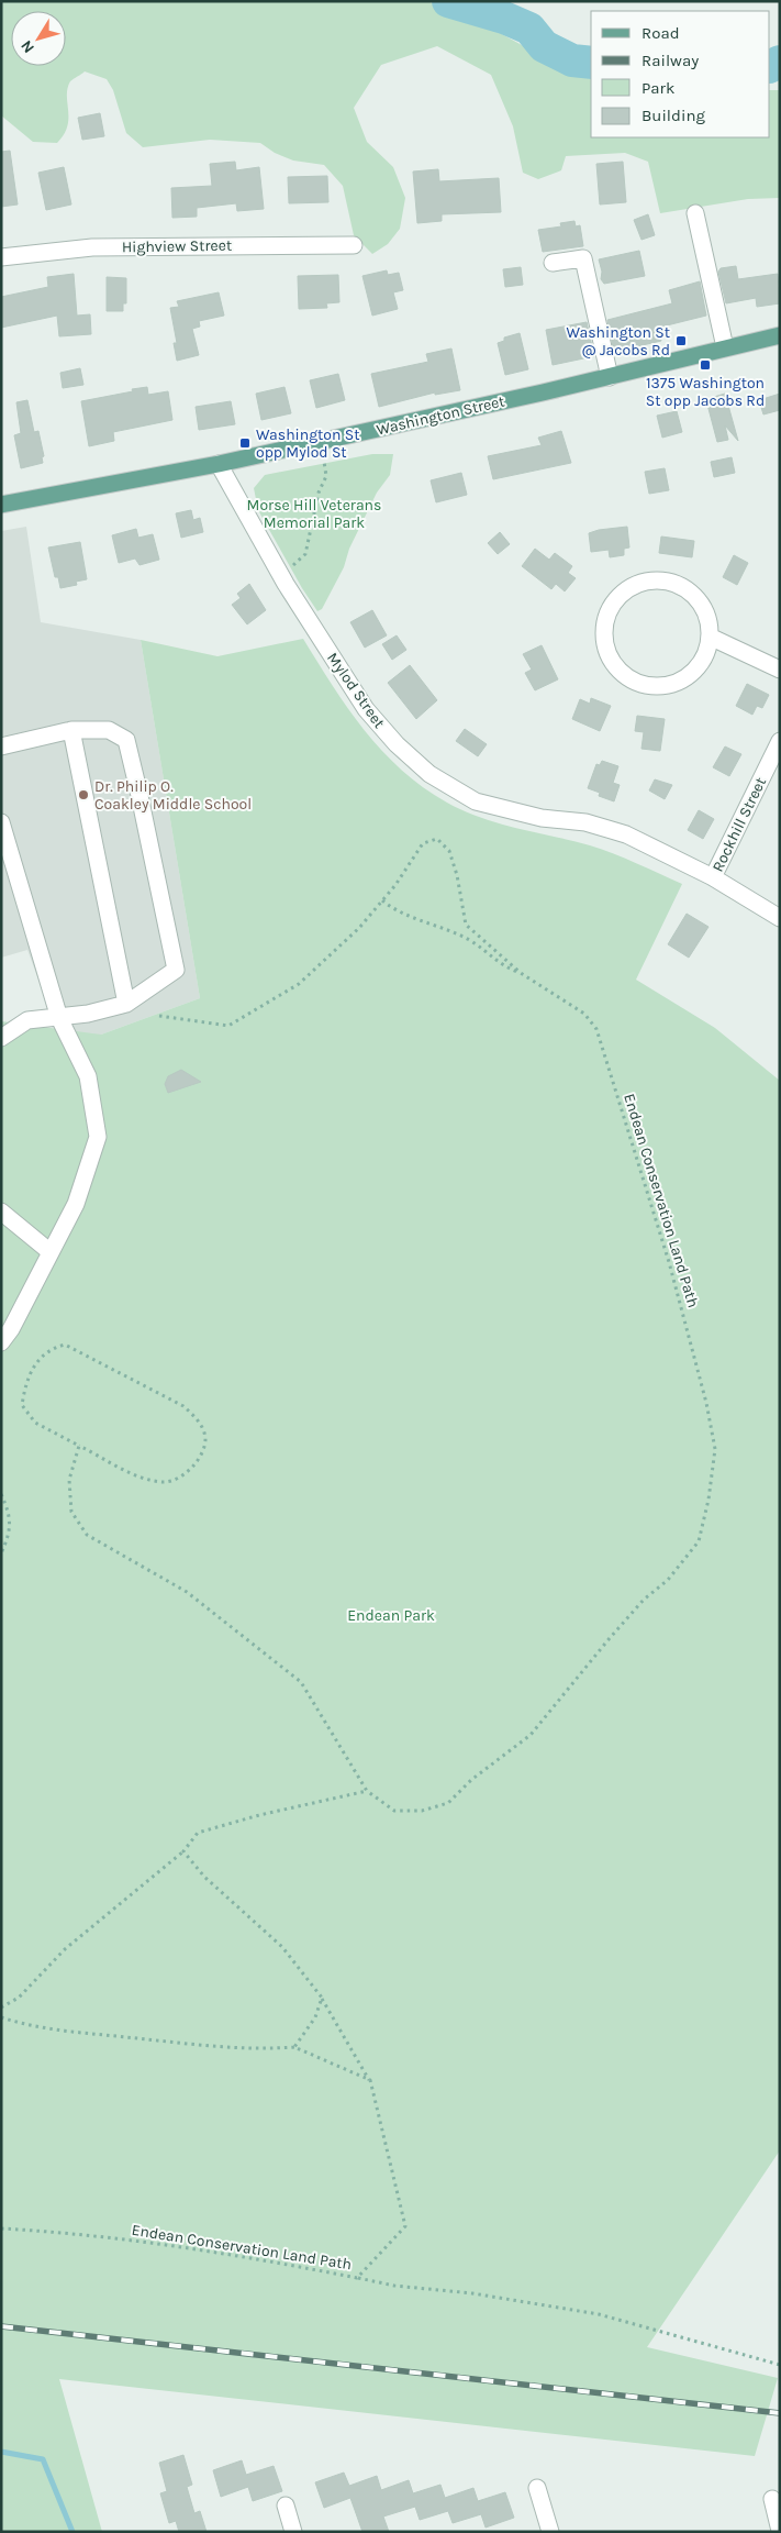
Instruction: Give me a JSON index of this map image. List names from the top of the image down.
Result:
{
  "streets": {
    "main road": ["Washington Street"],
    "street": ["Highview Street", "Mylod Street", "Rockhill Street"],
    "path": ["Endean Conservation Land Path"]
  },
  "crossings": [
    ["Washington Street", "Mylod Street"],
    ["Mylod Street", "Rockhill Street"]
  ],
  "parks": ["Morse Hill Veterans Memorial Park", "Endean Park"],
  "places": {
    "transit": ["Washington St @ Jacobs Rd", "1375 Washington St opp Jacobs Rd", "Washington St opp Mylod St"],
    "other": ["Dr. Philip O. Coakley Middle School"]
  },
  "legend": [
    "Road",
    "Railway",
    "Park",
    "Building"
  ],
  "north": "bottom left"
}
